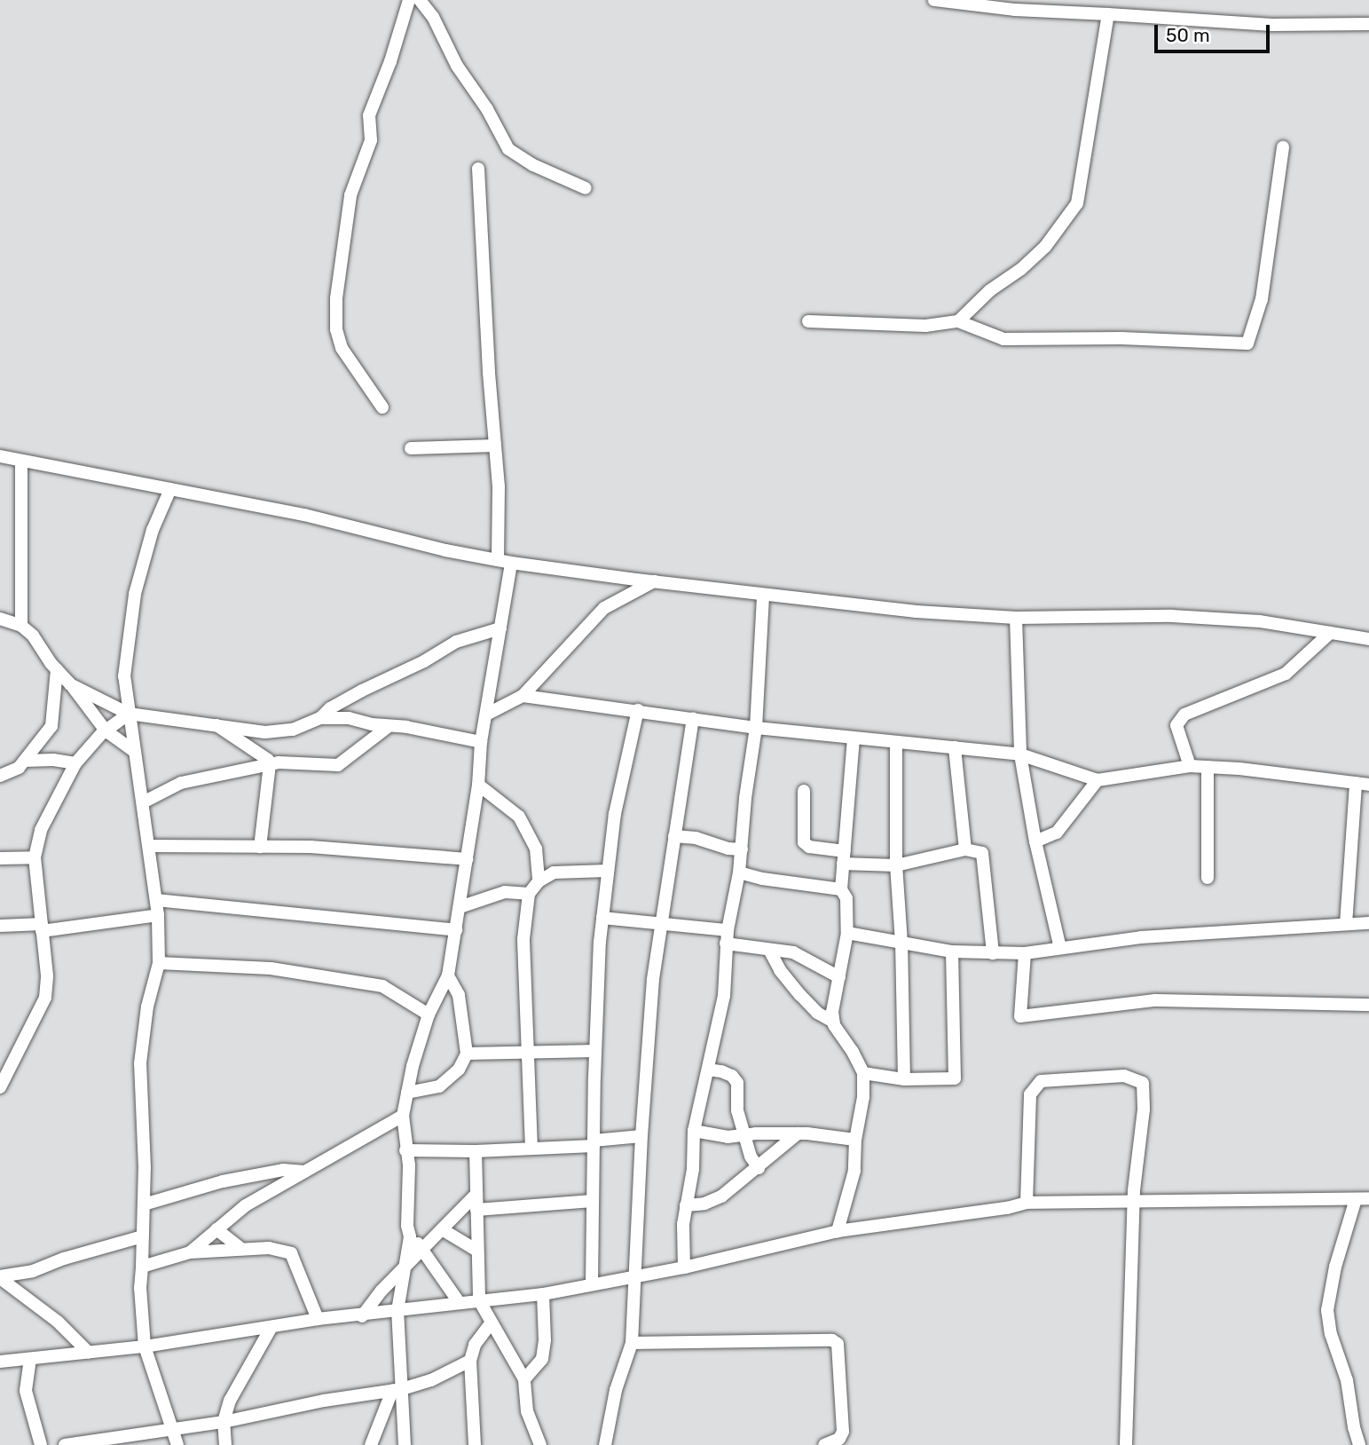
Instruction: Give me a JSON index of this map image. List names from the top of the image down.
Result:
{
  "scale_bar": "50 m"
}
